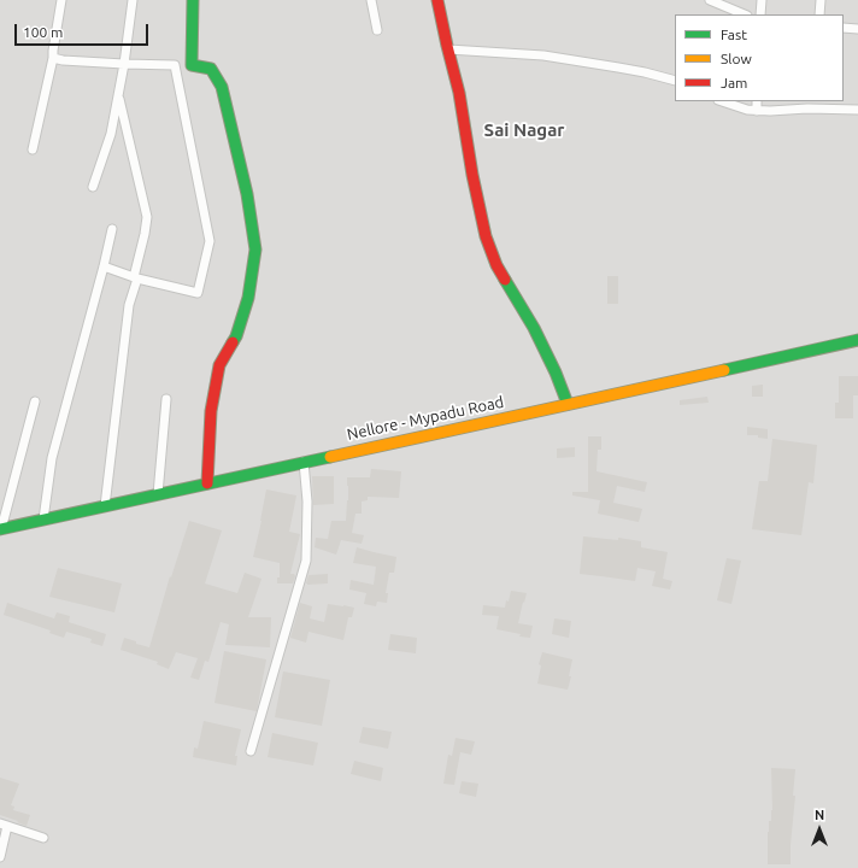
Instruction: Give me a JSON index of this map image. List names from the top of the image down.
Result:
{
  "streets": {
    "street": ["Nellore - Mypadu Road"]
  },
  "districts": ["Sai Nagar"],
  "legend": ["Fast", "Slow", "Jam"],
  "scale_bar": "100 m",
  "north": "top"
}
